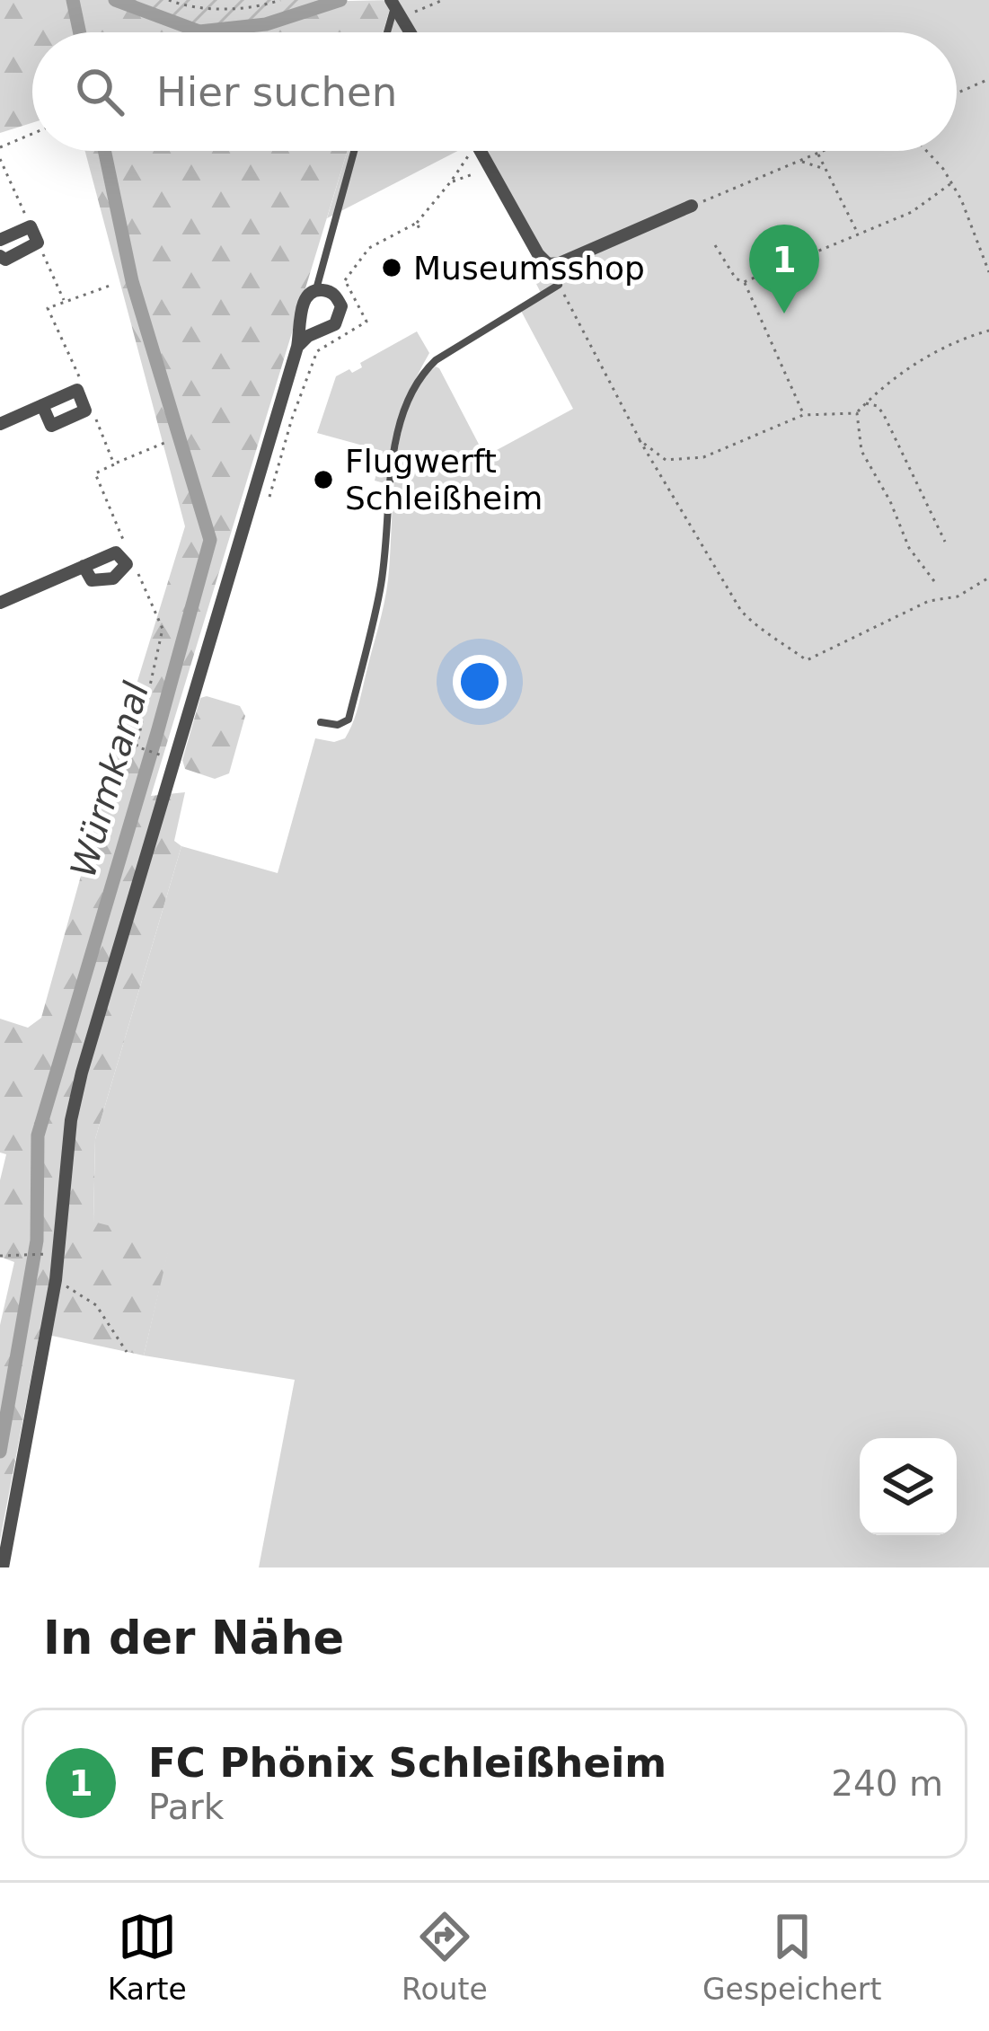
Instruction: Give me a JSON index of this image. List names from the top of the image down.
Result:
{
  "water": ["Würmkanal"],
  "places": ["Museumsshop", "Flugwerft Schleißheim"],
  "page": {
    "search": "Hier suchen",
    "pins": "1",
    "heading": "In der Nähe",
    "list": [
      {
        "mark": "1",
        "name": "FC Phönix Schleißheim",
        "note": "Park",
        "value": "240 m"
      }
    ],
    "nav": ["Karte", "Route", "Gespeichert"]
  }
}
